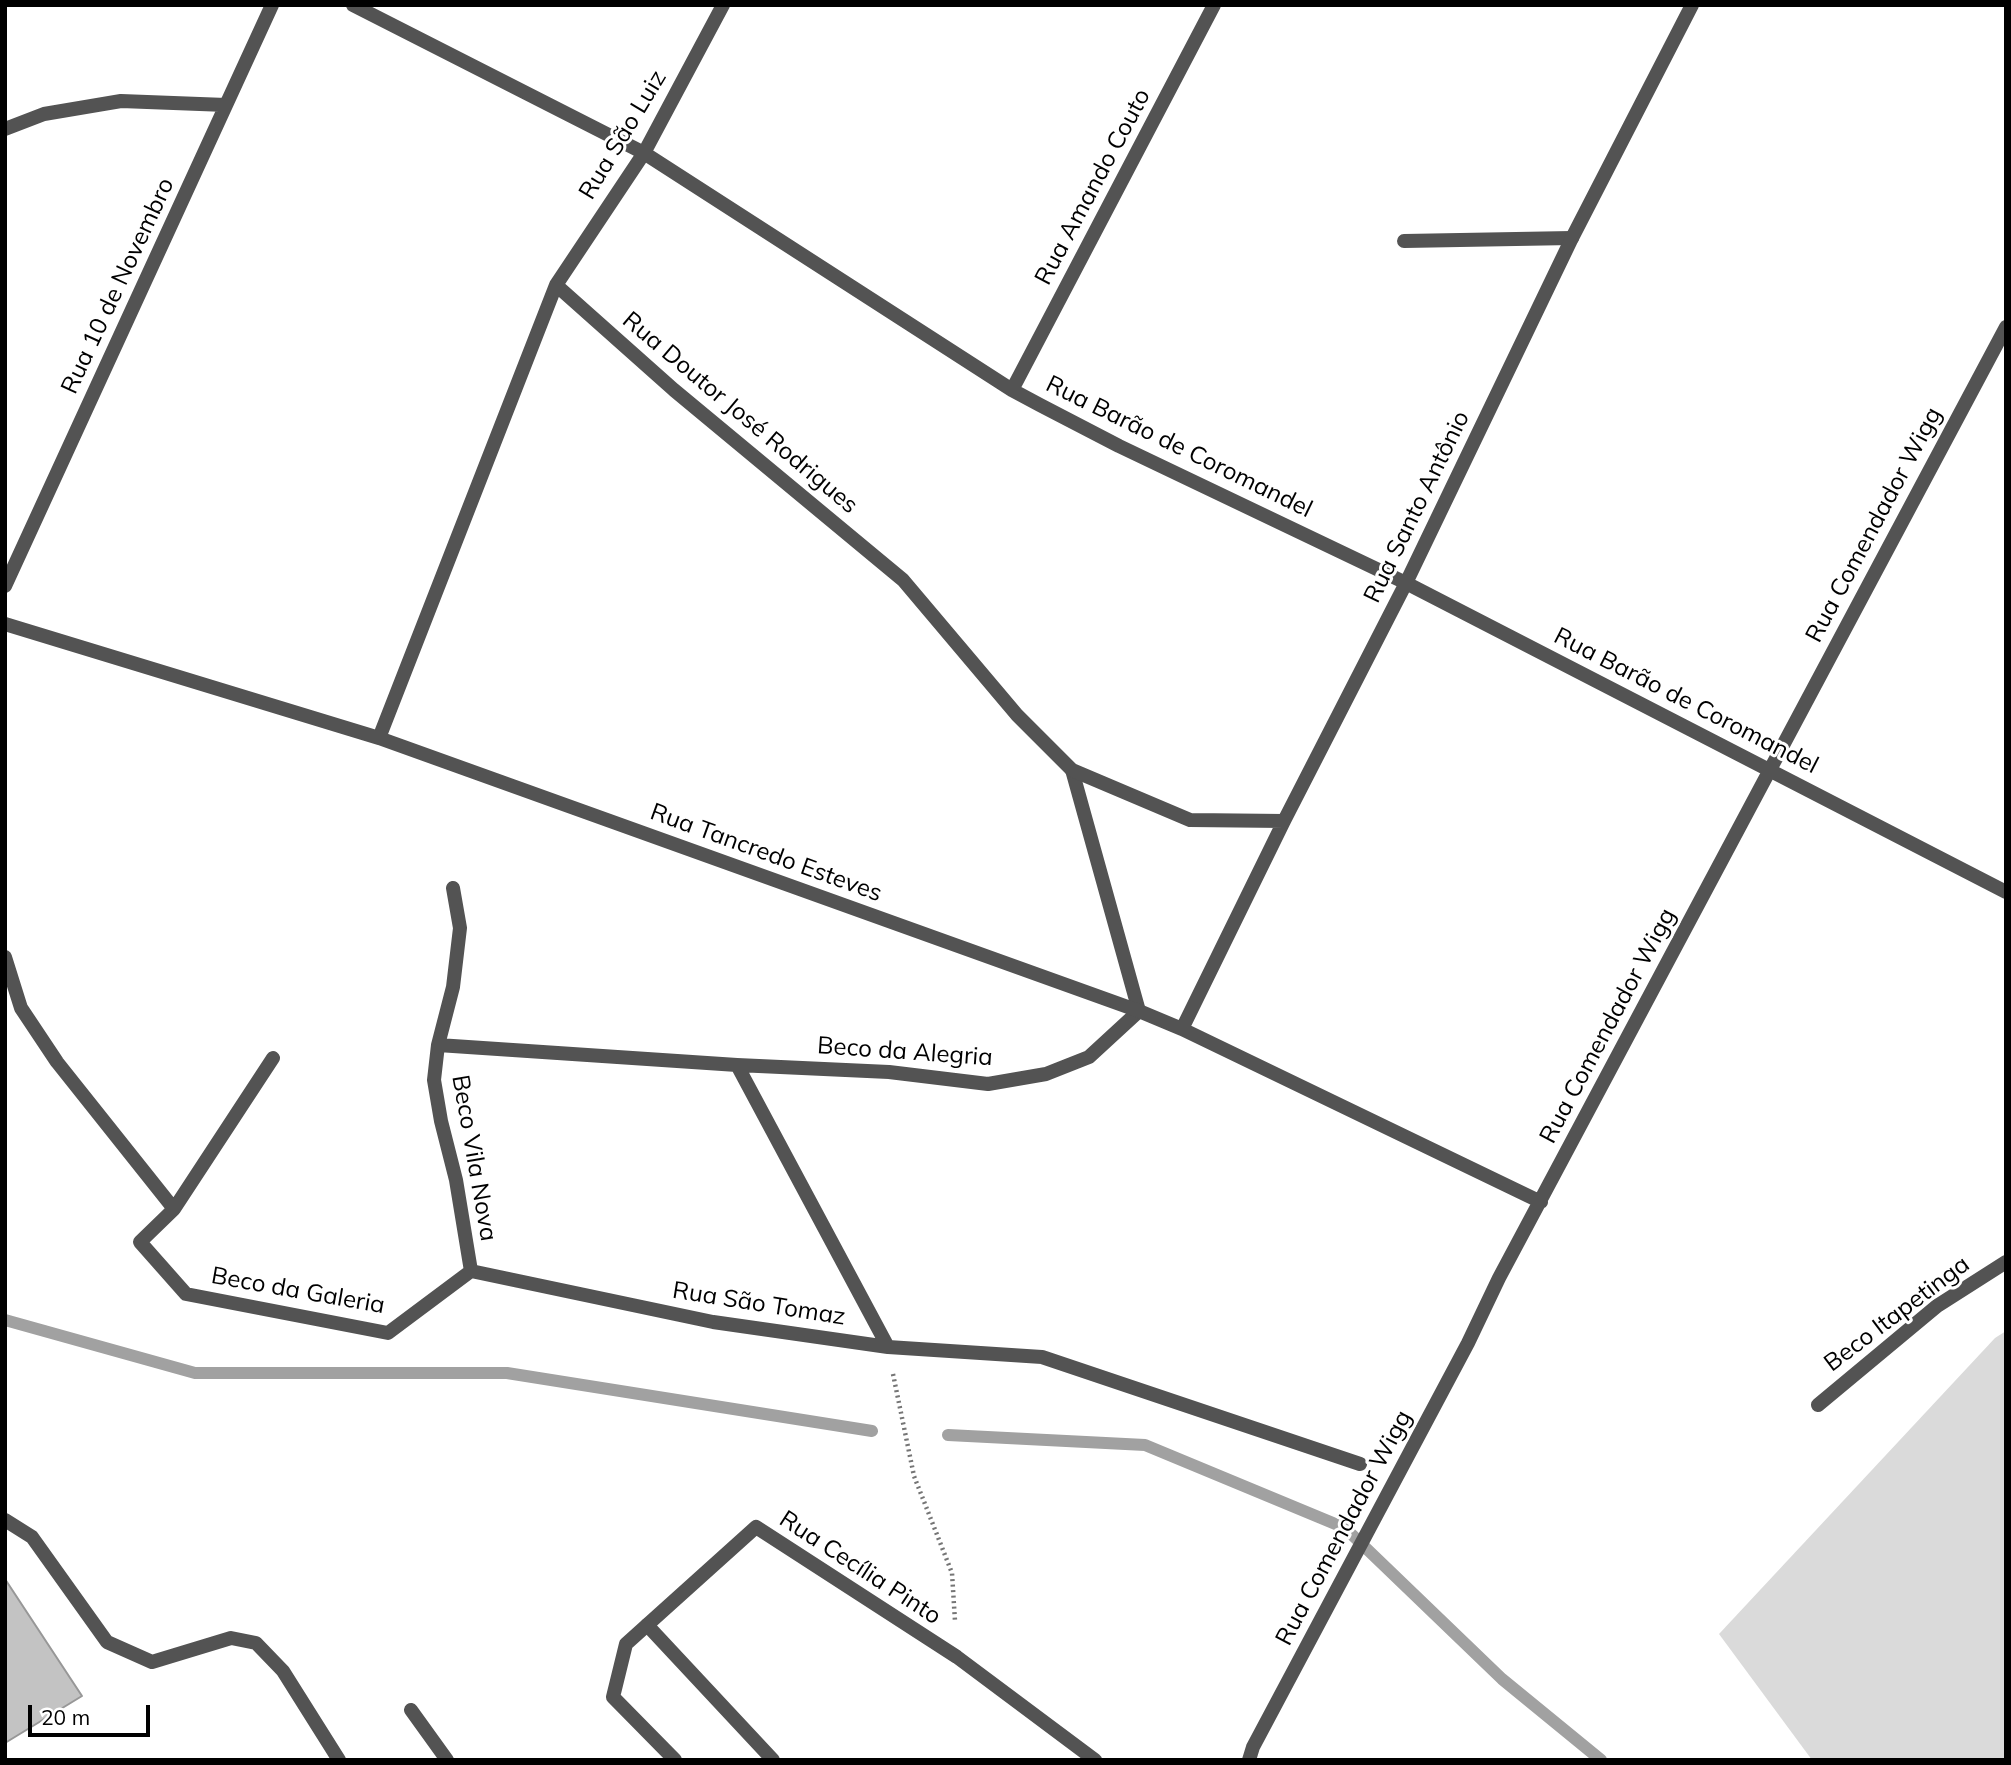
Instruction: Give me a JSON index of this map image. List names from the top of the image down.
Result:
{
  "streets": {
    "street": [
      "Rua São Luiz",
      "Rua Amando Couto",
      "Rua 10 de Novembro",
      "Rua Doutor José Rodrigues",
      "Rua Barão de Coromandel",
      "Rua Santo Antônio",
      "Rua Comendador Wigg",
      "Rua Tancredo Esteves",
      "Beco da Alegria",
      "Beco Vila Nova",
      "Beco da Galeria",
      "Rua São Tomaz",
      "Beco Itapetinga",
      "Rua Cecília Pinto"
    ]
  },
  "crossings": [
    ["Rua São Luiz", "Rua Doutor José Rodrigues"],
    ["Rua São Luiz", "Rua Barão de Coromandel"],
    ["Rua Amando Couto", "Rua Barão de Coromandel"],
    ["Rua Doutor José Rodrigues", "Rua Santo Antônio"],
    ["Rua Barão de Coromandel", "Rua Santo Antônio"],
    ["Rua Barão de Coromandel", "Rua Comendador Wigg"],
    ["Rua Santo Antônio", "Rua Tancredo Esteves"],
    ["Rua Comendador Wigg", "Rua Tancredo Esteves"],
    ["Rua Tancredo Esteves", "Beco da Alegria"],
    ["Beco da Alegria", "Beco Vila Nova"],
    ["Beco Vila Nova", "Beco da Galeria"],
    ["Beco Vila Nova", "Rua São Tomaz"],
    ["Beco da Galeria", "Rua São Tomaz"]
  ],
  "scale_bar": "20 m"
}
